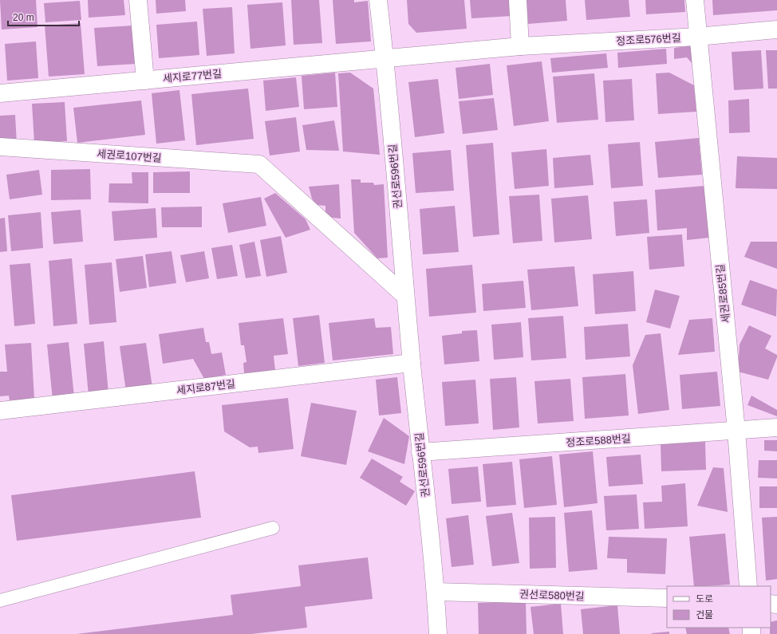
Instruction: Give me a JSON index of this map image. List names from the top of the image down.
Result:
{
  "streets": {
    "street": [
      "정조로576번길",
      "세지로77번길",
      "세권로107번길",
      "권선로596번길",
      "세권로85번길",
      "세지로87번길",
      "정조로588번길",
      "권선로580번길"
    ]
  },
  "crossings": [
    ["정조로576번길", "세지로77번길"],
    ["정조로576번길", "권선로596번길"],
    ["정조로576번길", "세권로85번길"],
    ["세지로77번길", "권선로596번길"],
    ["세권로107번길", "권선로596번길"],
    ["권선로596번길", "세지로87번길"],
    ["권선로596번길", "정조로588번길"],
    ["권선로596번길", "권선로580번길"],
    ["세권로85번길", "정조로588번길"]
  ],
  "legend": ["도로", "건물"],
  "scale_bar": "20 m"
}
